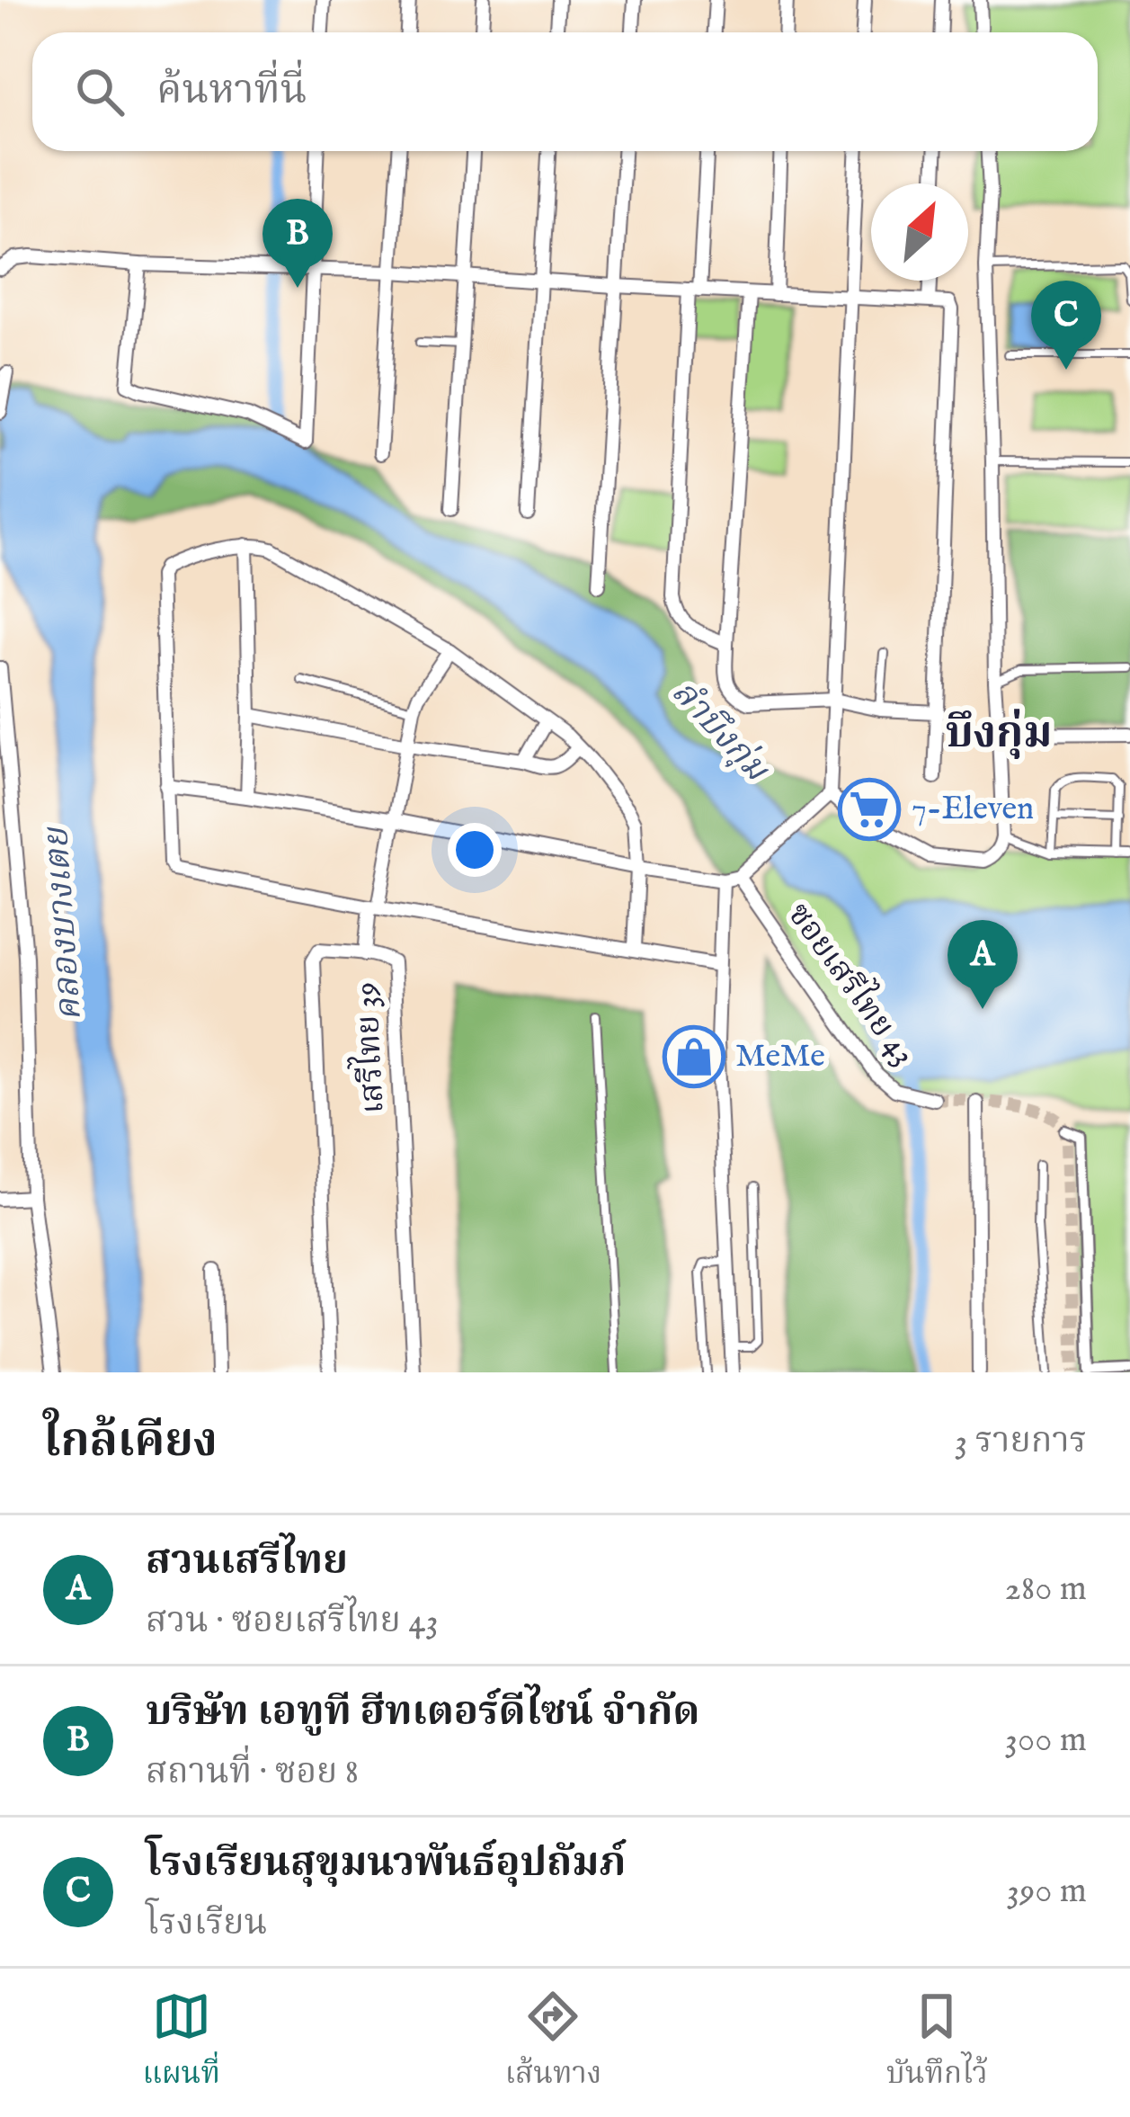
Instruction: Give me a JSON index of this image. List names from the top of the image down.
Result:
{
  "streets": {
    "street": ["ซอยเสรีไทย 43", "เสรีไทย 39"]
  },
  "districts": ["บึงกุ่ม"],
  "water": ["ลำบึงกุ่ม", "คลองบางเตย"],
  "places": {
    "supermarket": ["7-Eleven"],
    "shop": ["MeMe"]
  },
  "north": "top right",
  "page": {
    "search": "ค้นหาที่นี่",
    "pins": ["B", "C", "A"],
    "heading": ["ใกล้เคียง", "3 รายการ"],
    "list": [
      {
        "mark": "A",
        "name": "สวนเสรีไทย",
        "note": "สวน · ซอยเสรีไทย 43",
        "value": "280 m"
      },
      {
        "mark": "B",
        "name": "บริษัท เอทูที ฮีทเตอร์ดีไซน์ จำกัด",
        "note": "สถานที่ · ซอย 8",
        "value": "300 m"
      },
      {
        "mark": "C",
        "name": "โรงเรียนสุขุมนวพันธ์อุปถัมภ์",
        "note": "โรงเรียน",
        "value": "390 m"
      }
    ],
    "nav": ["แผนที่", "เส้นทาง", "บันทึกไว้"]
  }
}
